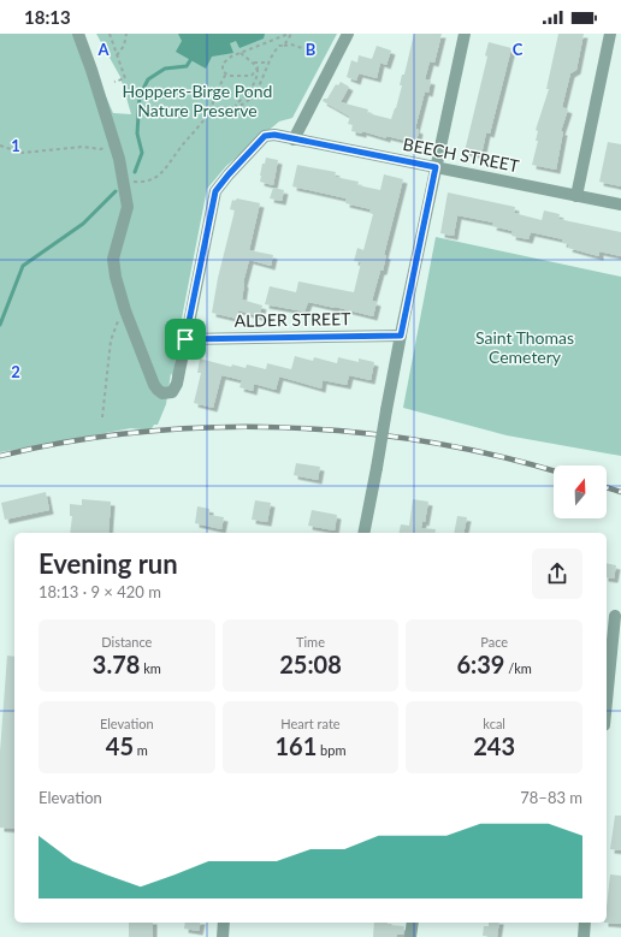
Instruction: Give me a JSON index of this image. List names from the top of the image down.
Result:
{
  "streets": {
    "street": ["BEECH STREET", "ALDER STREET"]
  },
  "crossings": [
    ["BEECH STREET", "ALDER STREET"]
  ],
  "parks": ["Hoppers-Birge Pond Nature Preserve", "Saint Thomas Cemetery"],
  "north": "top",
  "page": {
    "status": "18:13",
    "heading": ["Evening run", "18:13 · 9 × 420 m"],
    "stats": [
      ["Distance", "3.78 km"],
      ["Time", "25:08"],
      ["Pace", "6:39 /km"],
      ["Elevation", "45 m"],
      ["Heart rate", "161 bpm"],
      ["kcal", "243"]
    ],
    "chart": ["Elevation", "78–83 m"]
  },
  "grid": {
    "columns": ["A", "B", "C"],
    "rows": ["1", "2"]
  }
}
